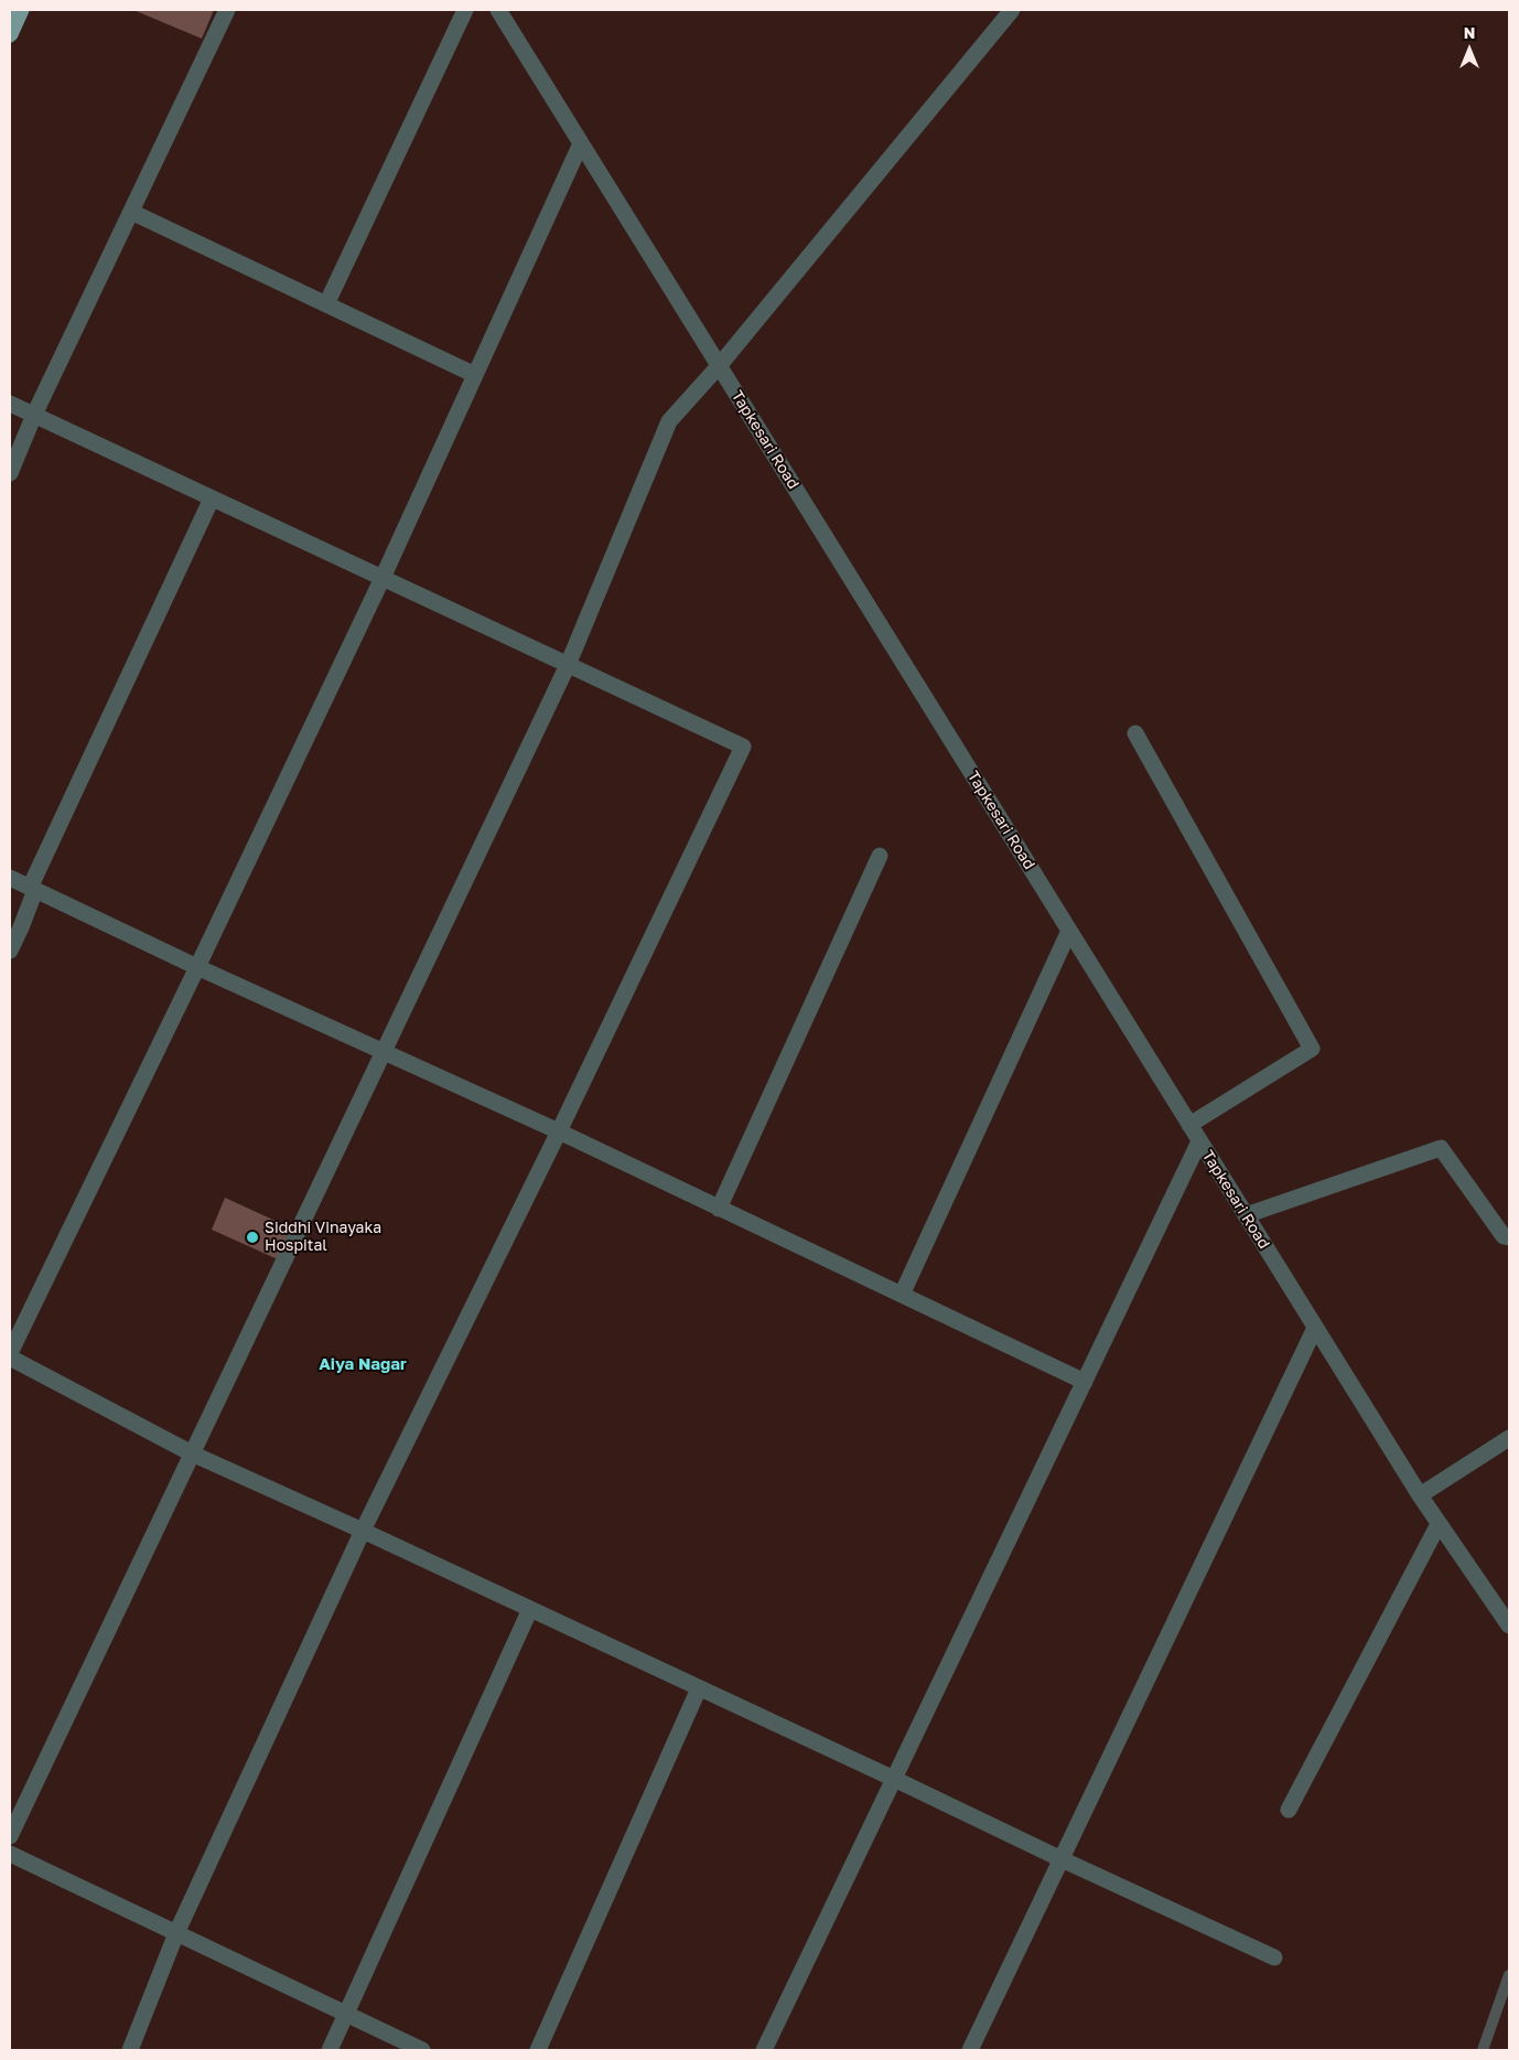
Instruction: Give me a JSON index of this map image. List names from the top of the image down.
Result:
{
  "streets": {
    "street": ["Tapkesari Road"]
  },
  "districts": ["Aiya Nagar"],
  "places": ["Siddhi Vinayaka Hospital"],
  "north": "top"
}
